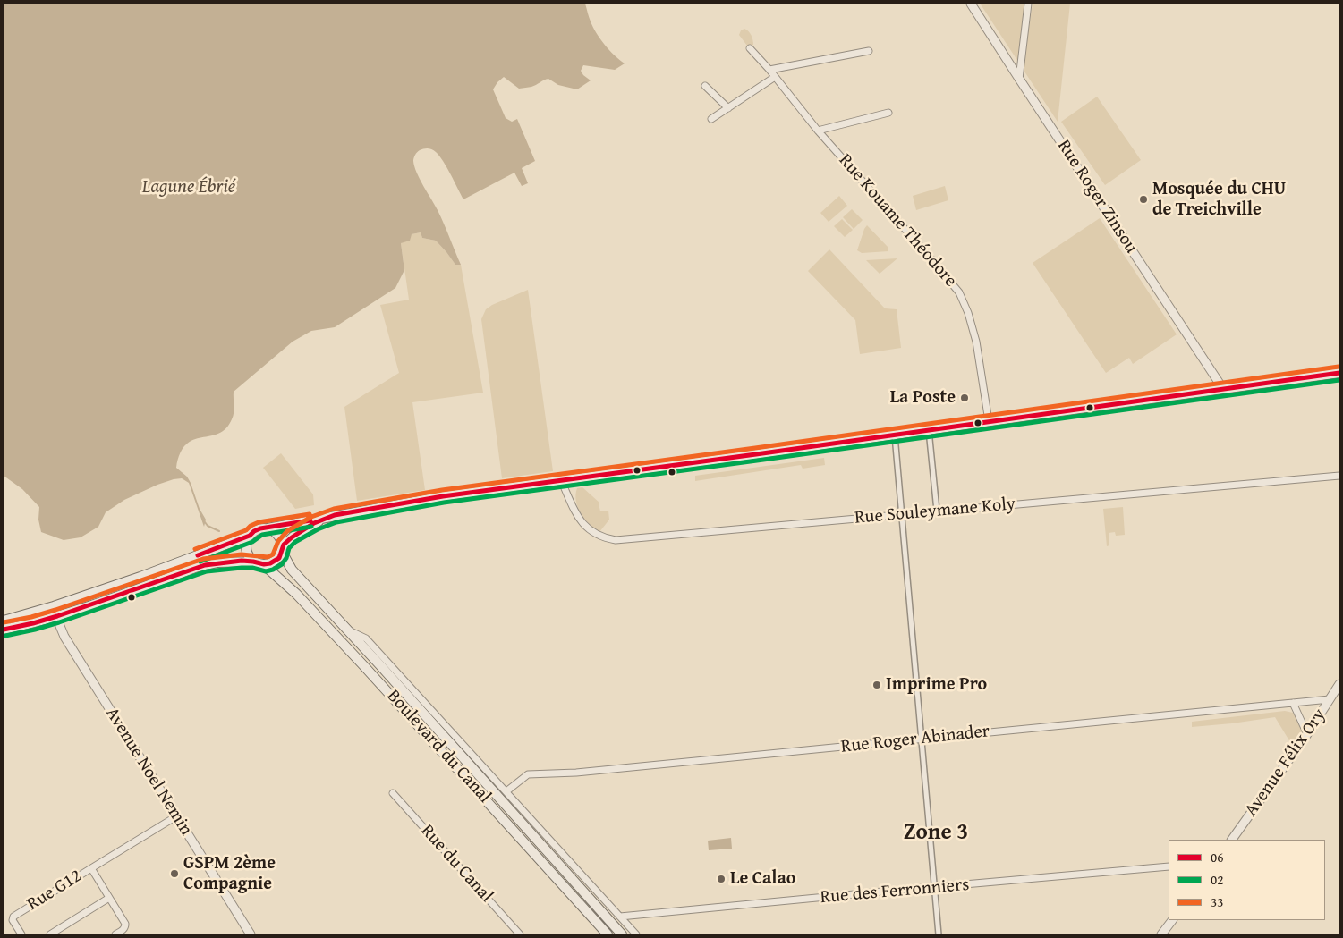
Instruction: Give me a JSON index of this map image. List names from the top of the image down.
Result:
{
  "streets": {
    "main road": ["Boulevard du Canal"],
    "street": [
      "Rue Roger Zinsou",
      "Rue Kouame Théodore",
      "Rue Souleymane Koly",
      "Rue Roger Abinader",
      "Avenue Félix Ory",
      "Avenue Noel Nemin",
      "Rue du Canal",
      "Rue G12",
      "Rue des Ferronniers"
    ]
  },
  "crossings": [
    ["Rue Roger Abinader", "Boulevard du Canal"],
    ["Rue Roger Abinader", "Avenue Félix Ory"],
    ["Boulevard du Canal", "Rue des Ferronniers"],
    ["Avenue Noel Nemin", "Rue G12"]
  ],
  "districts": ["Zone 3"],
  "water": ["Lagune Ébrié"],
  "places": [
    "Mosquée du CHU de Treichville",
    "La Poste",
    "Imprime Pro",
    "GSPM 2ème Compagnie",
    "Le Calao"
  ],
  "lines": ["transit line 33", "transit line 06", "transit line 02"],
  "legend": ["06", "02", "33"]
}
